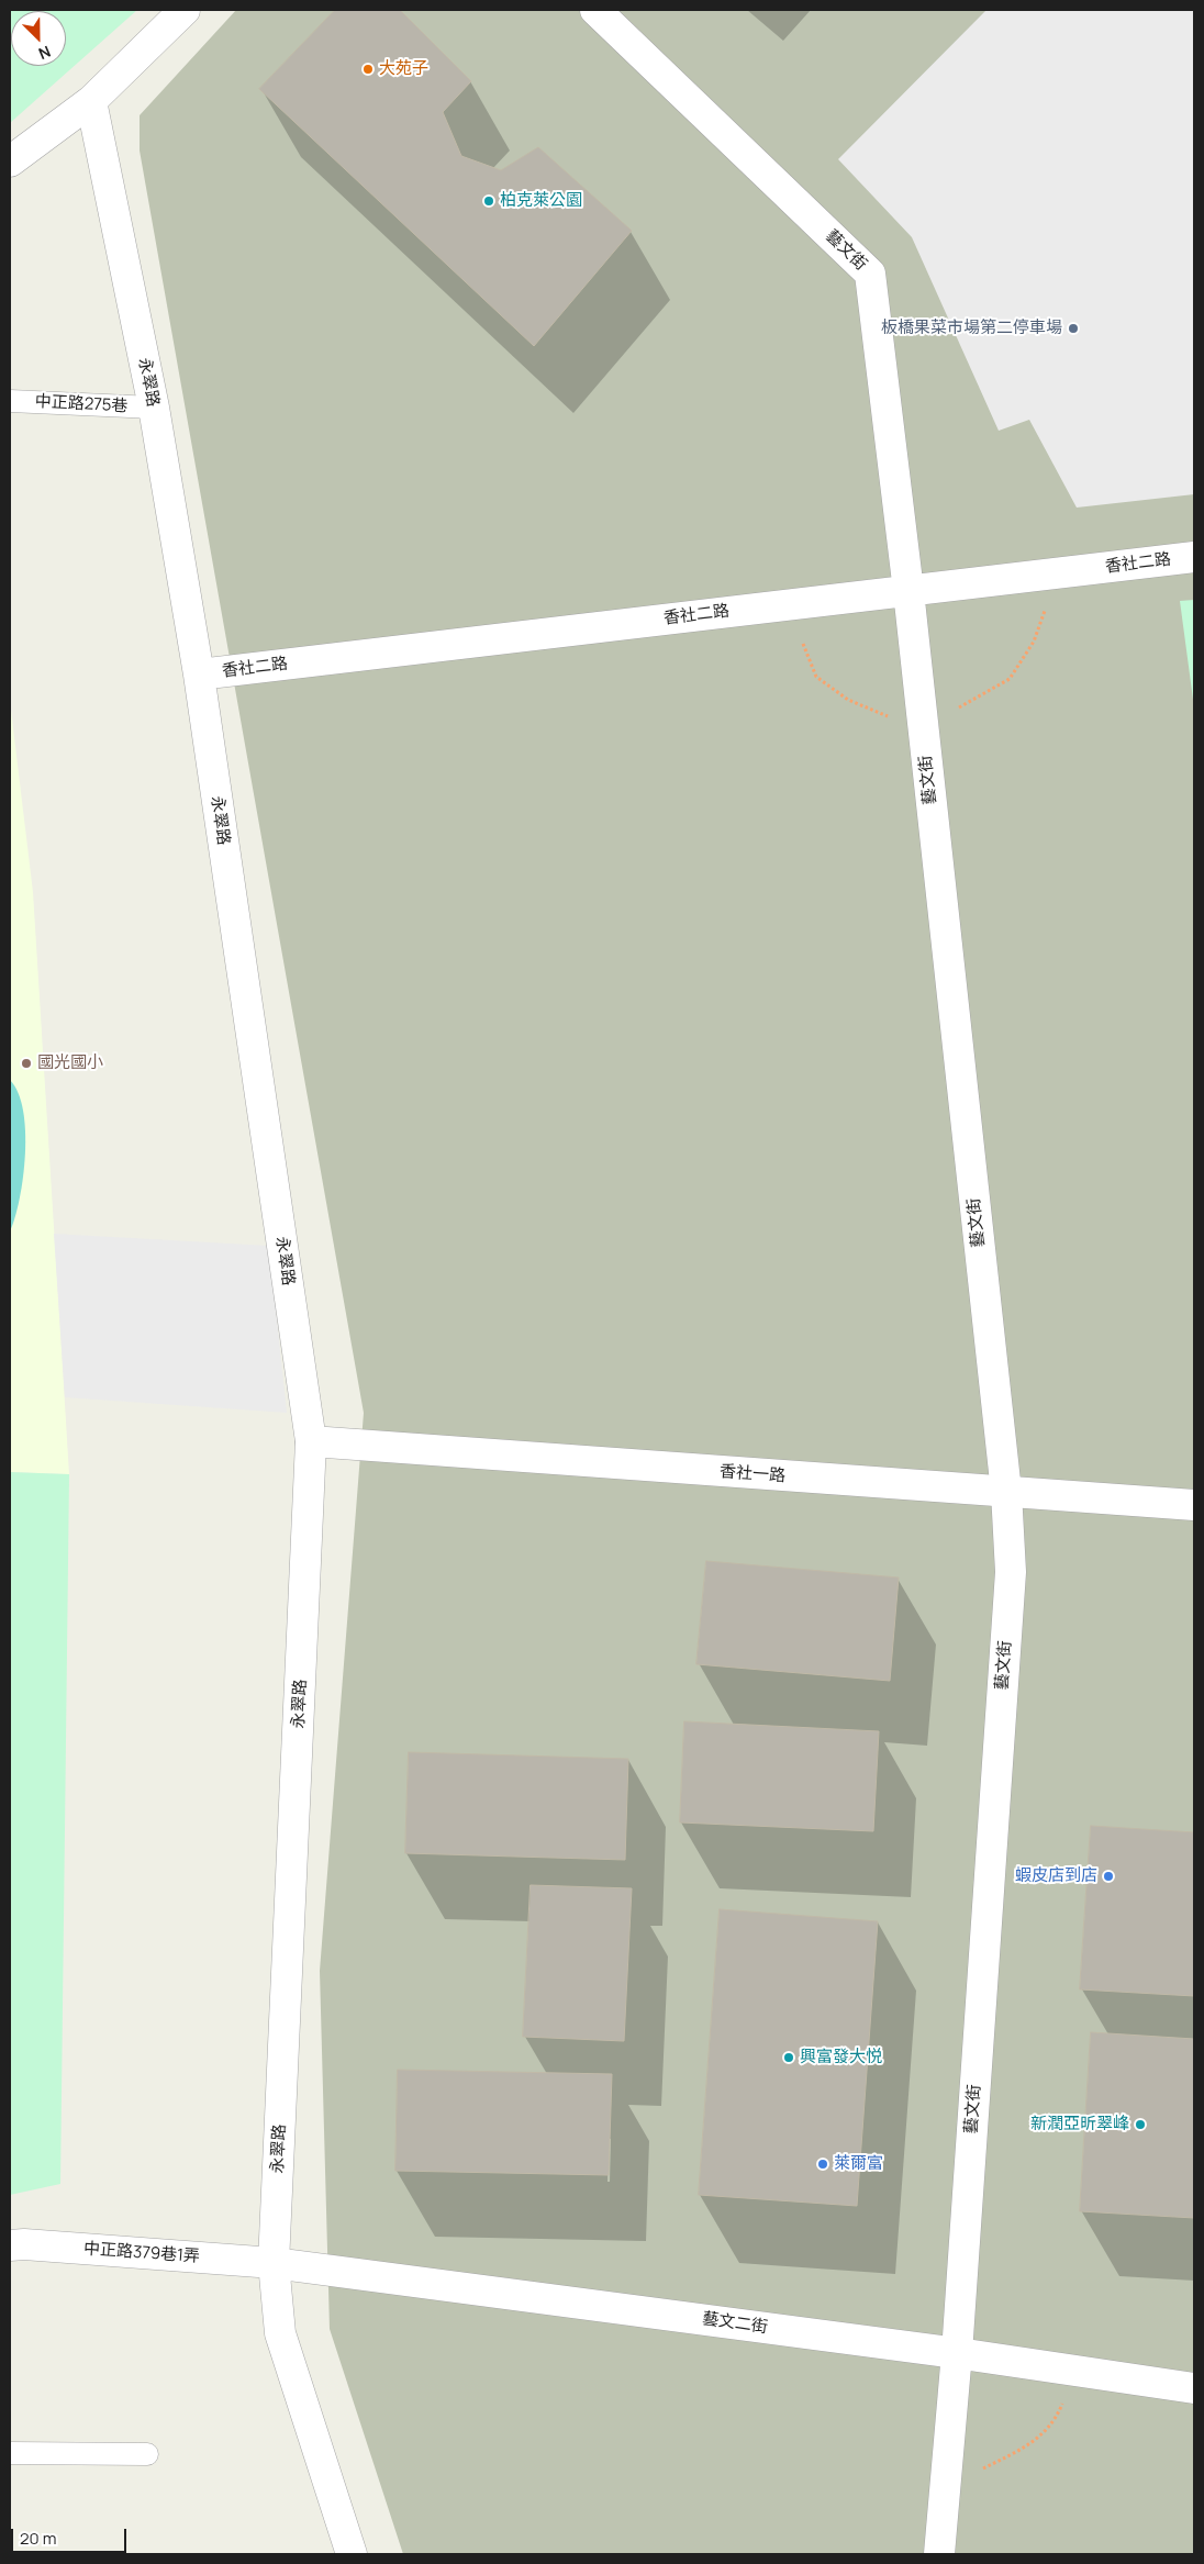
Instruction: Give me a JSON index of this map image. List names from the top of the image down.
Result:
{
  "streets": {
    "street": [
      "藝文街",
      "永翠路",
      "香社二路",
      "香社一路",
      "中正路379巷1弄",
      "藝文二街"
    ],
    "lane": ["中正路275巷"]
  },
  "crossings": [
    ["藝文街", "香社二路"],
    ["藝文街", "香社一路"],
    ["藝文街", "藝文二街"],
    ["永翠路", "中正路275巷"],
    ["永翠路", "香社二路"],
    ["永翠路", "香社一路"],
    ["永翠路", "中正路379巷1弄"],
    ["永翠路", "藝文二街"],
    ["中正路379巷1弄", "藝文二街"]
  ],
  "places": [
    "大苑子",
    "柏克萊公園",
    "板橋果菜市場第二停車場",
    "國光國小",
    "蝦皮店到店",
    "興富發大悦",
    "新潤亞昕翠峰",
    "萊爾富"
  ],
  "scale_bar": "20 m",
  "north": "bottom right"
}
